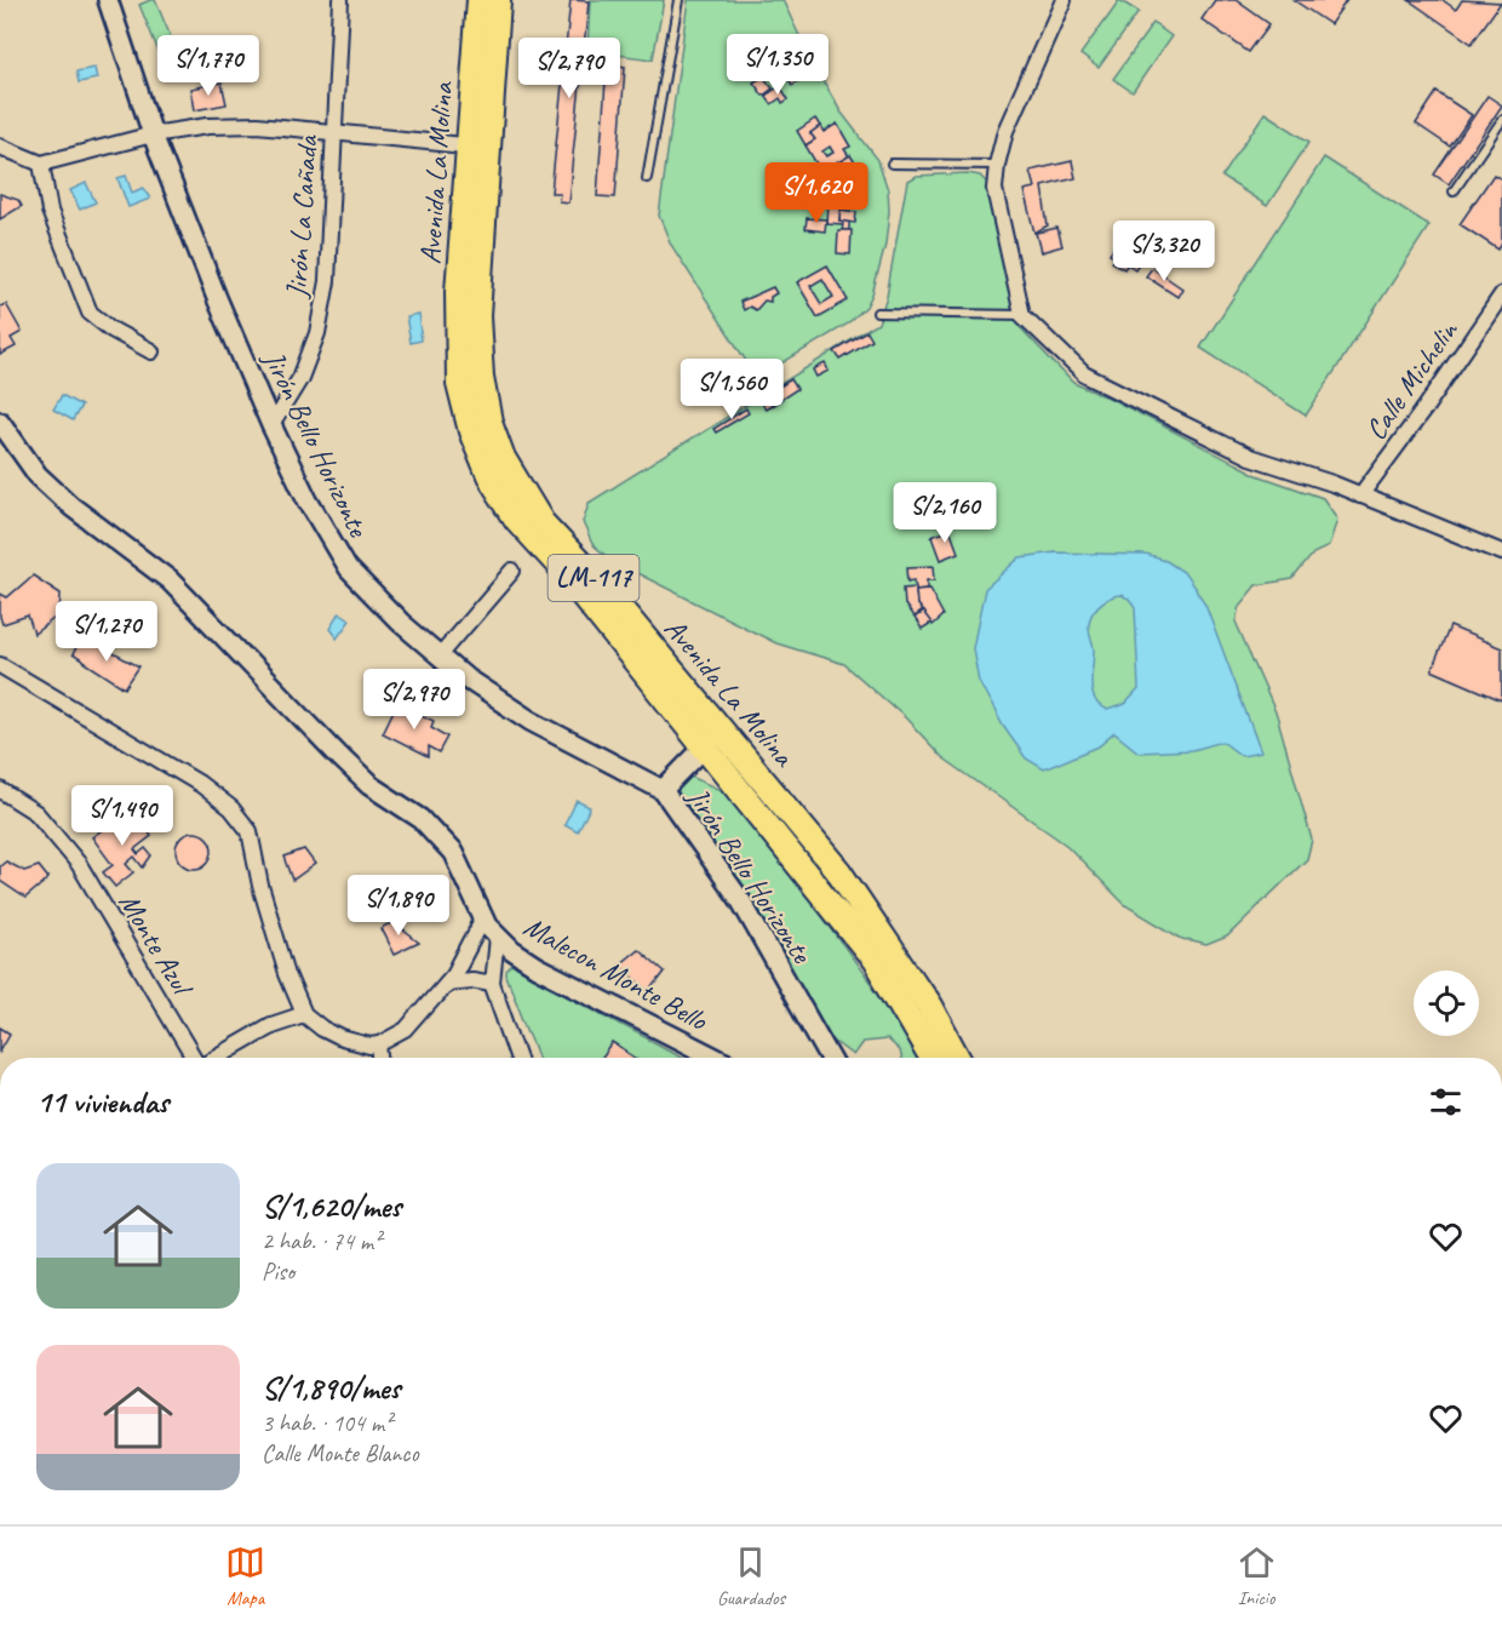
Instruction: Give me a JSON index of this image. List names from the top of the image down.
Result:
{
  "streets": {
    "main road": ["Avenida La Molina", "LM-117"],
    "street": [
      "Jirón La Cañada",
      "Calle Michelin",
      "Jirón Bello Horizonte",
      "Monte Azul",
      "Malecon Monte Bello"
    ]
  },
  "crossings": [
    ["Jirón La Cañada", "Jirón Bello Horizonte"]
  ],
  "page": {
    "price": [
      "S/1,350",
      "S/1,770",
      "S/2,790",
      "S/1,620",
      "S/3,320",
      "S/1,560",
      "S/2,160",
      "S/1,270",
      "S/2,970",
      "S/1,490",
      "S/1,890"
    ],
    "heading": "11 viviendas",
    "list": [
      {
        "name": "S/1,620/mes",
        "note": "2 hab. · 74 m² · Piso"
      },
      {
        "name": "S/1,890/mes",
        "note": "3 hab. · 104 m² · Calle Monte Blanco"
      }
    ],
    "tabs": ["Mapa", "Guardados", "Inicio"]
  }
}
